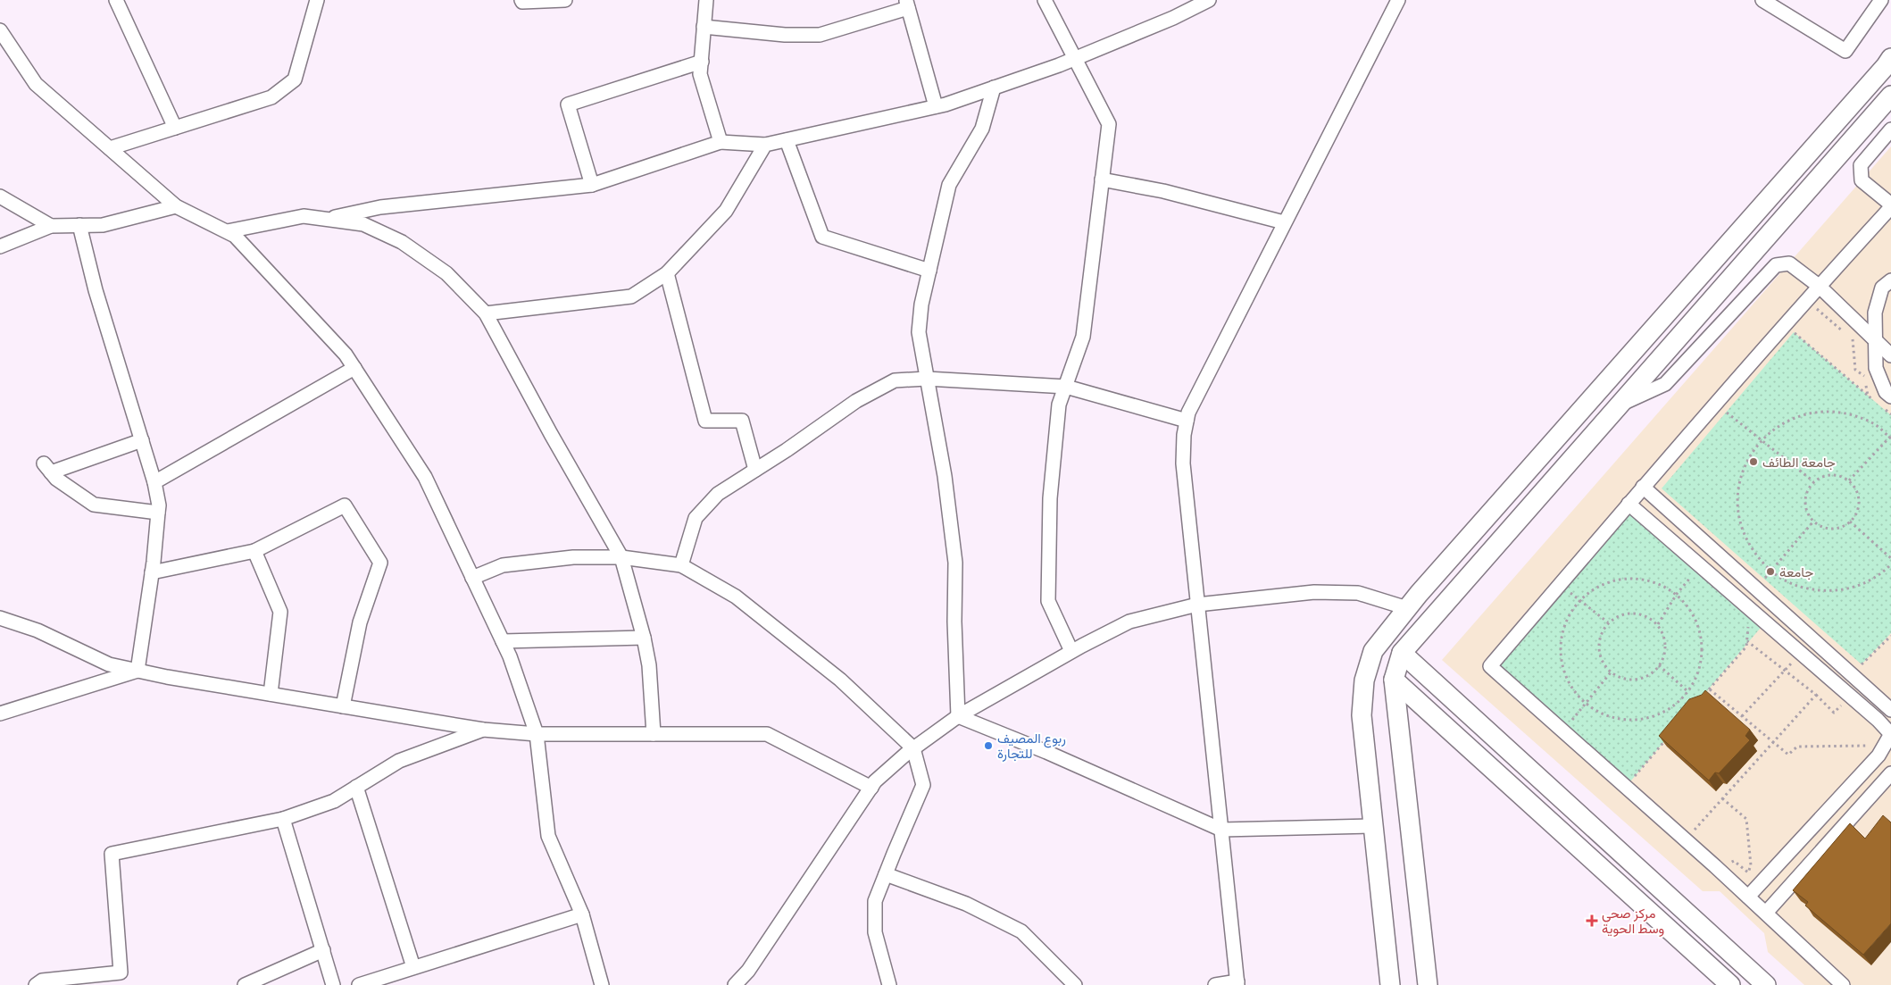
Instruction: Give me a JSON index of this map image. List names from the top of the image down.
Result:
{
  "places": {
    "other": ["جامعة الطائف", "جامعة", "ربوع المصيف للتجارة"],
    "health": ["مركز صحي وسط الحوية"]
  }
}
